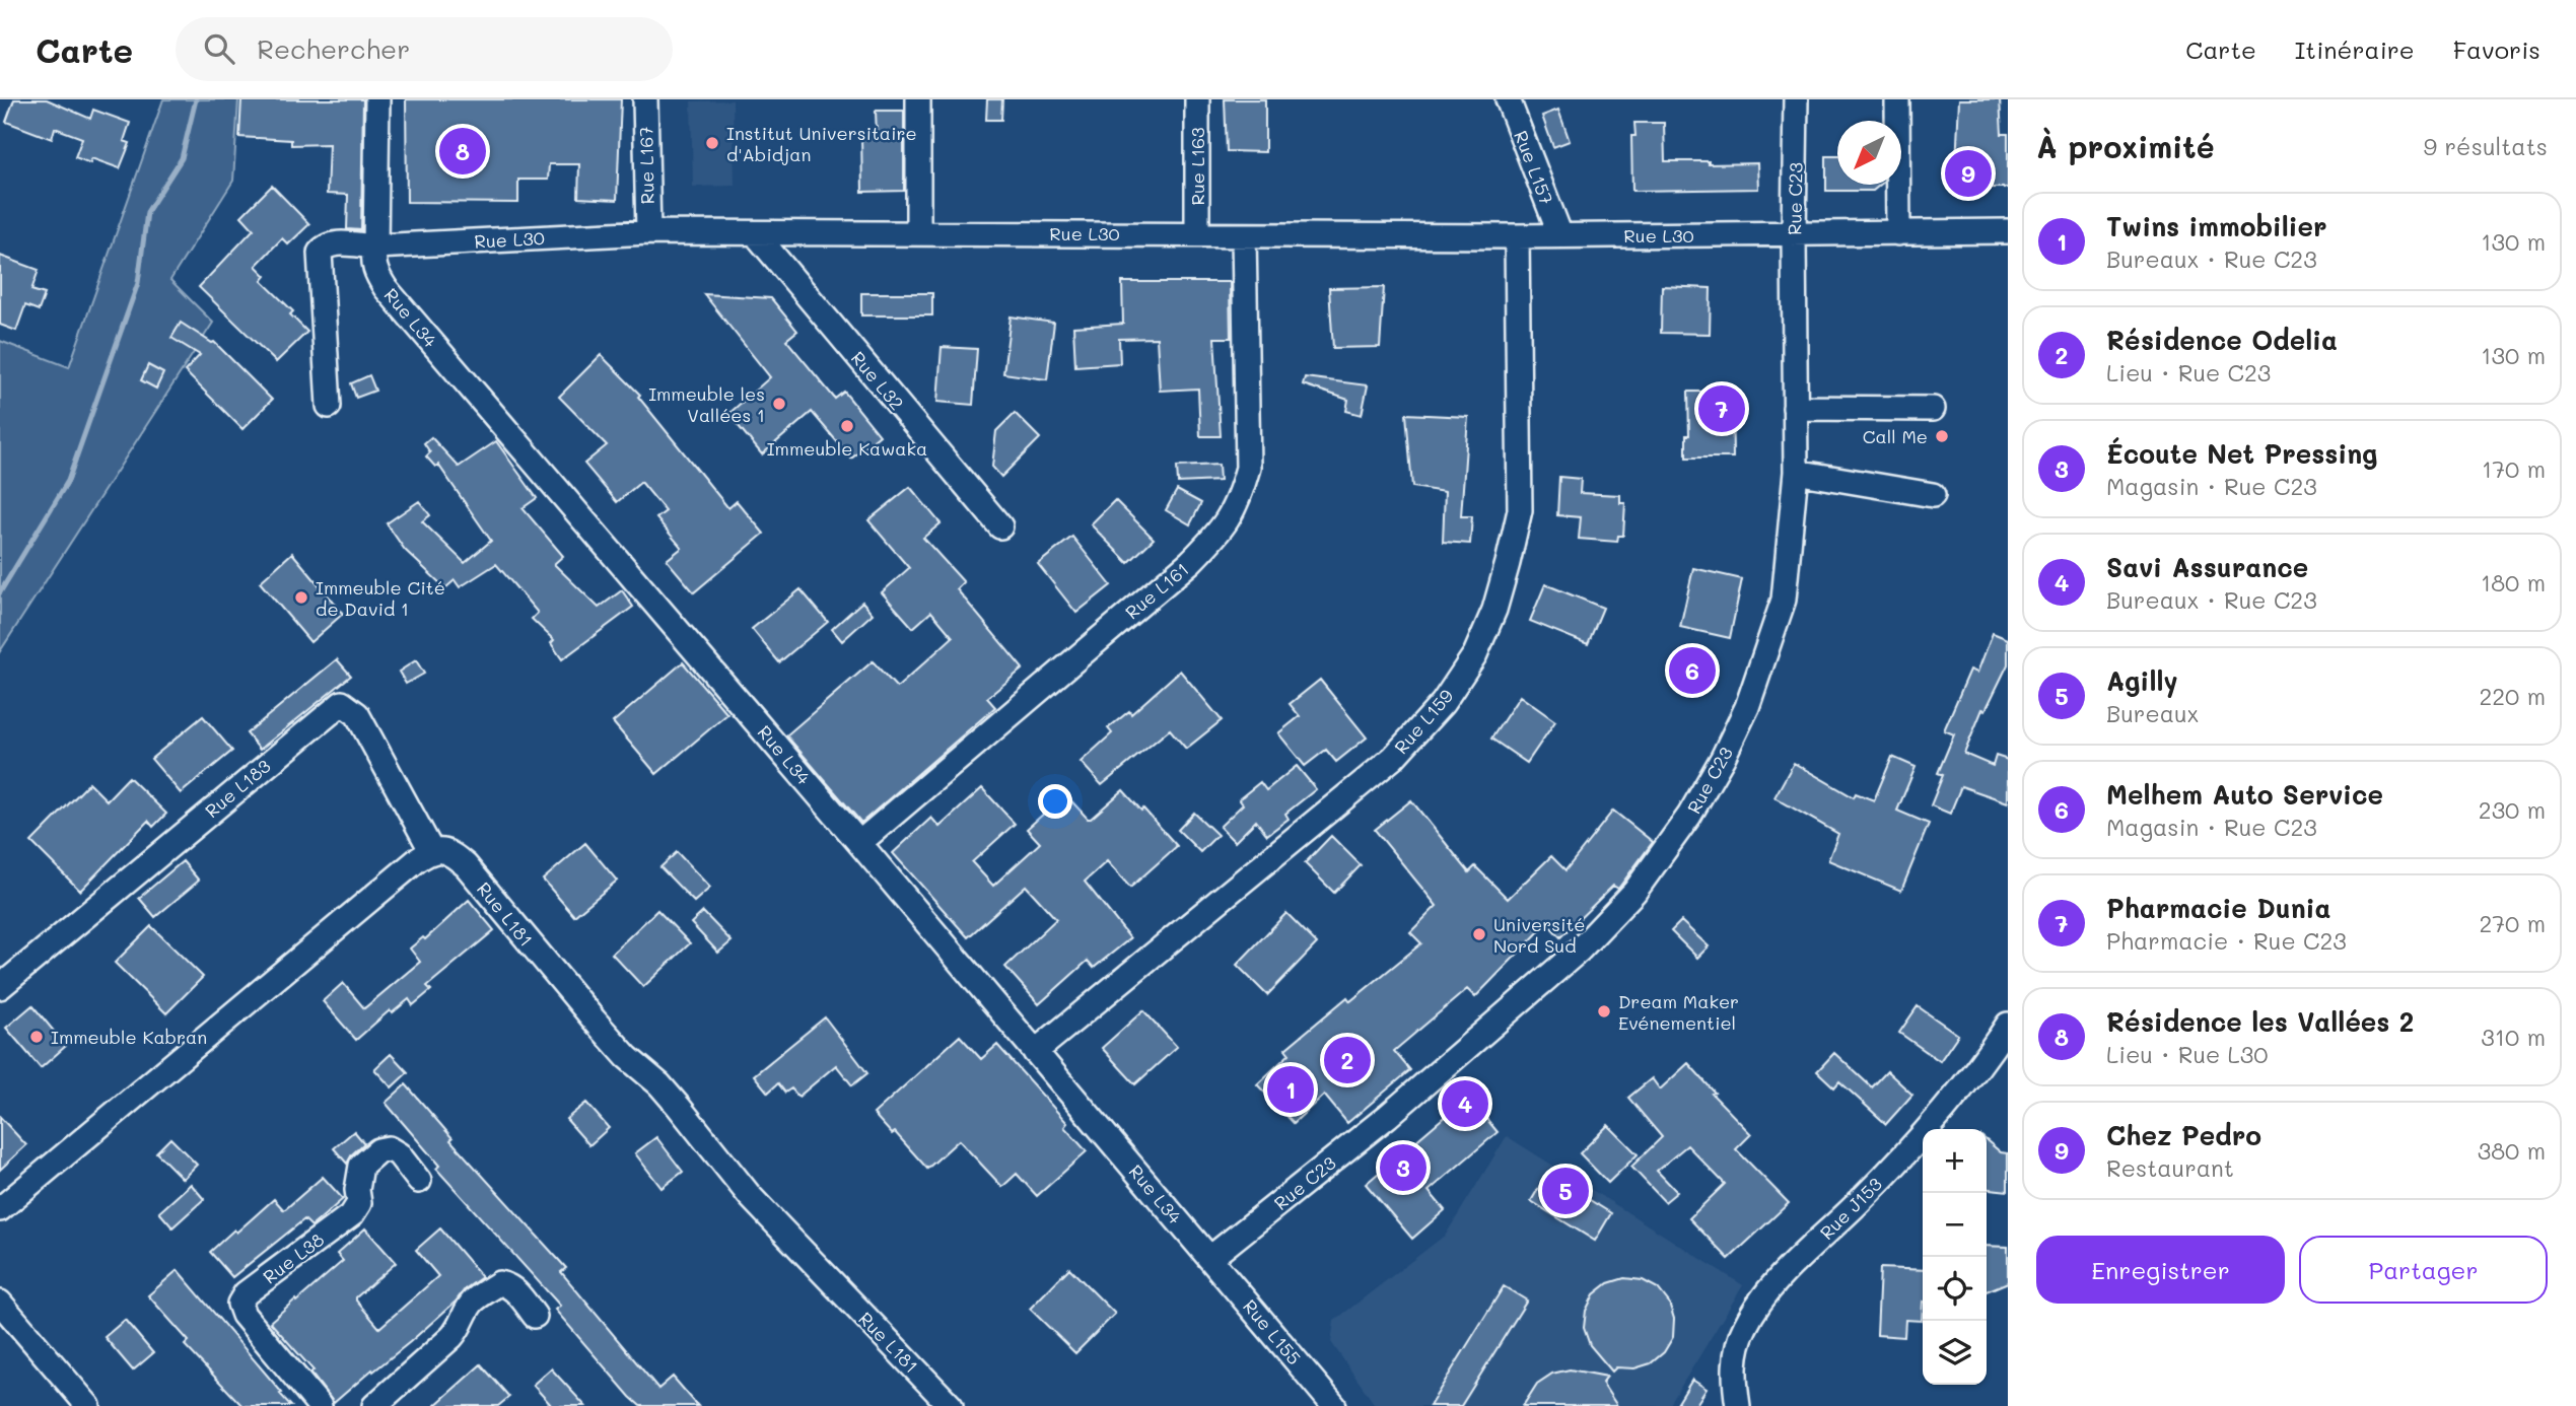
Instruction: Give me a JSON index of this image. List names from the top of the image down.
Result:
{
  "streets": {
    "street": [
      "Rue L167",
      "Rue L163",
      "Rue L157",
      "Rue C23",
      "Rue L30",
      "Rue L34",
      "Rue L32",
      "Rue L161",
      "Rue L159",
      "Rue L183",
      "Rue L181",
      "Rue J153",
      "Rue L38",
      "Rue L155"
    ]
  },
  "crossings": [
    ["Rue L167", "Rue L30"],
    ["Rue L163", "Rue L30"],
    ["Rue L157", "Rue L30"],
    ["Rue C23", "Rue L30"],
    ["Rue C23", "Rue L34"],
    ["Rue C23", "Rue L155"],
    ["Rue L30", "Rue L34"],
    ["Rue L30", "Rue L32"],
    ["Rue L30", "Rue L161"],
    ["Rue L30", "Rue L159"],
    ["Rue L34", "Rue L161"],
    ["Rue L34", "Rue L159"],
    ["Rue L34", "Rue L155"],
    ["Rue L183", "Rue L181"]
  ],
  "places": [
    "Institut Universitaire d'Abidjan",
    "Immeuble les Vallées 1",
    "Immeuble Kawaka",
    "Call Me",
    "Immeuble Cité de David 1",
    "Université Nord Sud",
    "Dream Maker Evénementiel",
    "Immeuble Kabran"
  ],
  "north": "bottom left",
  "page": {
    "header": "Carte",
    "search": "Rechercher",
    "nav": ["Carte", "Itinéraire", "Favoris"],
    "heading": ["À proximité", "9 résultats"],
    "pins": [
      "8",
      "9",
      "7",
      "6",
      "2",
      "1",
      "4",
      "3",
      "5"
    ],
    "list": [
      {
        "mark": "1",
        "name": "Twins immobilier",
        "note": "Bureaux · Rue C23",
        "value": "130 m"
      },
      {
        "mark": "2",
        "name": "Résidence Odelia",
        "note": "Lieu · Rue C23",
        "value": "130 m"
      },
      {
        "mark": "3",
        "name": "Écoute Net Pressing",
        "note": "Magasin · Rue C23",
        "value": "170 m"
      },
      {
        "mark": "4",
        "name": "Savi Assurance",
        "note": "Bureaux · Rue C23",
        "value": "180 m"
      },
      {
        "mark": "5",
        "name": "Agilly",
        "note": "Bureaux",
        "value": "220 m"
      },
      {
        "mark": "6",
        "name": "Melhem Auto Service",
        "note": "Magasin · Rue C23",
        "value": "230 m"
      },
      {
        "mark": "7",
        "name": "Pharmacie Dunia",
        "note": "Pharmacie · Rue C23",
        "value": "270 m"
      },
      {
        "mark": "8",
        "name": "Résidence les Vallées 2",
        "note": "Lieu · Rue L30",
        "value": "310 m"
      },
      {
        "mark": "9",
        "name": "Chez Pedro",
        "note": "Restaurant",
        "value": "380 m"
      }
    ],
    "map_buttons": ["+", "−"],
    "buttons": ["Enregistrer", "Partager"]
  }
}
